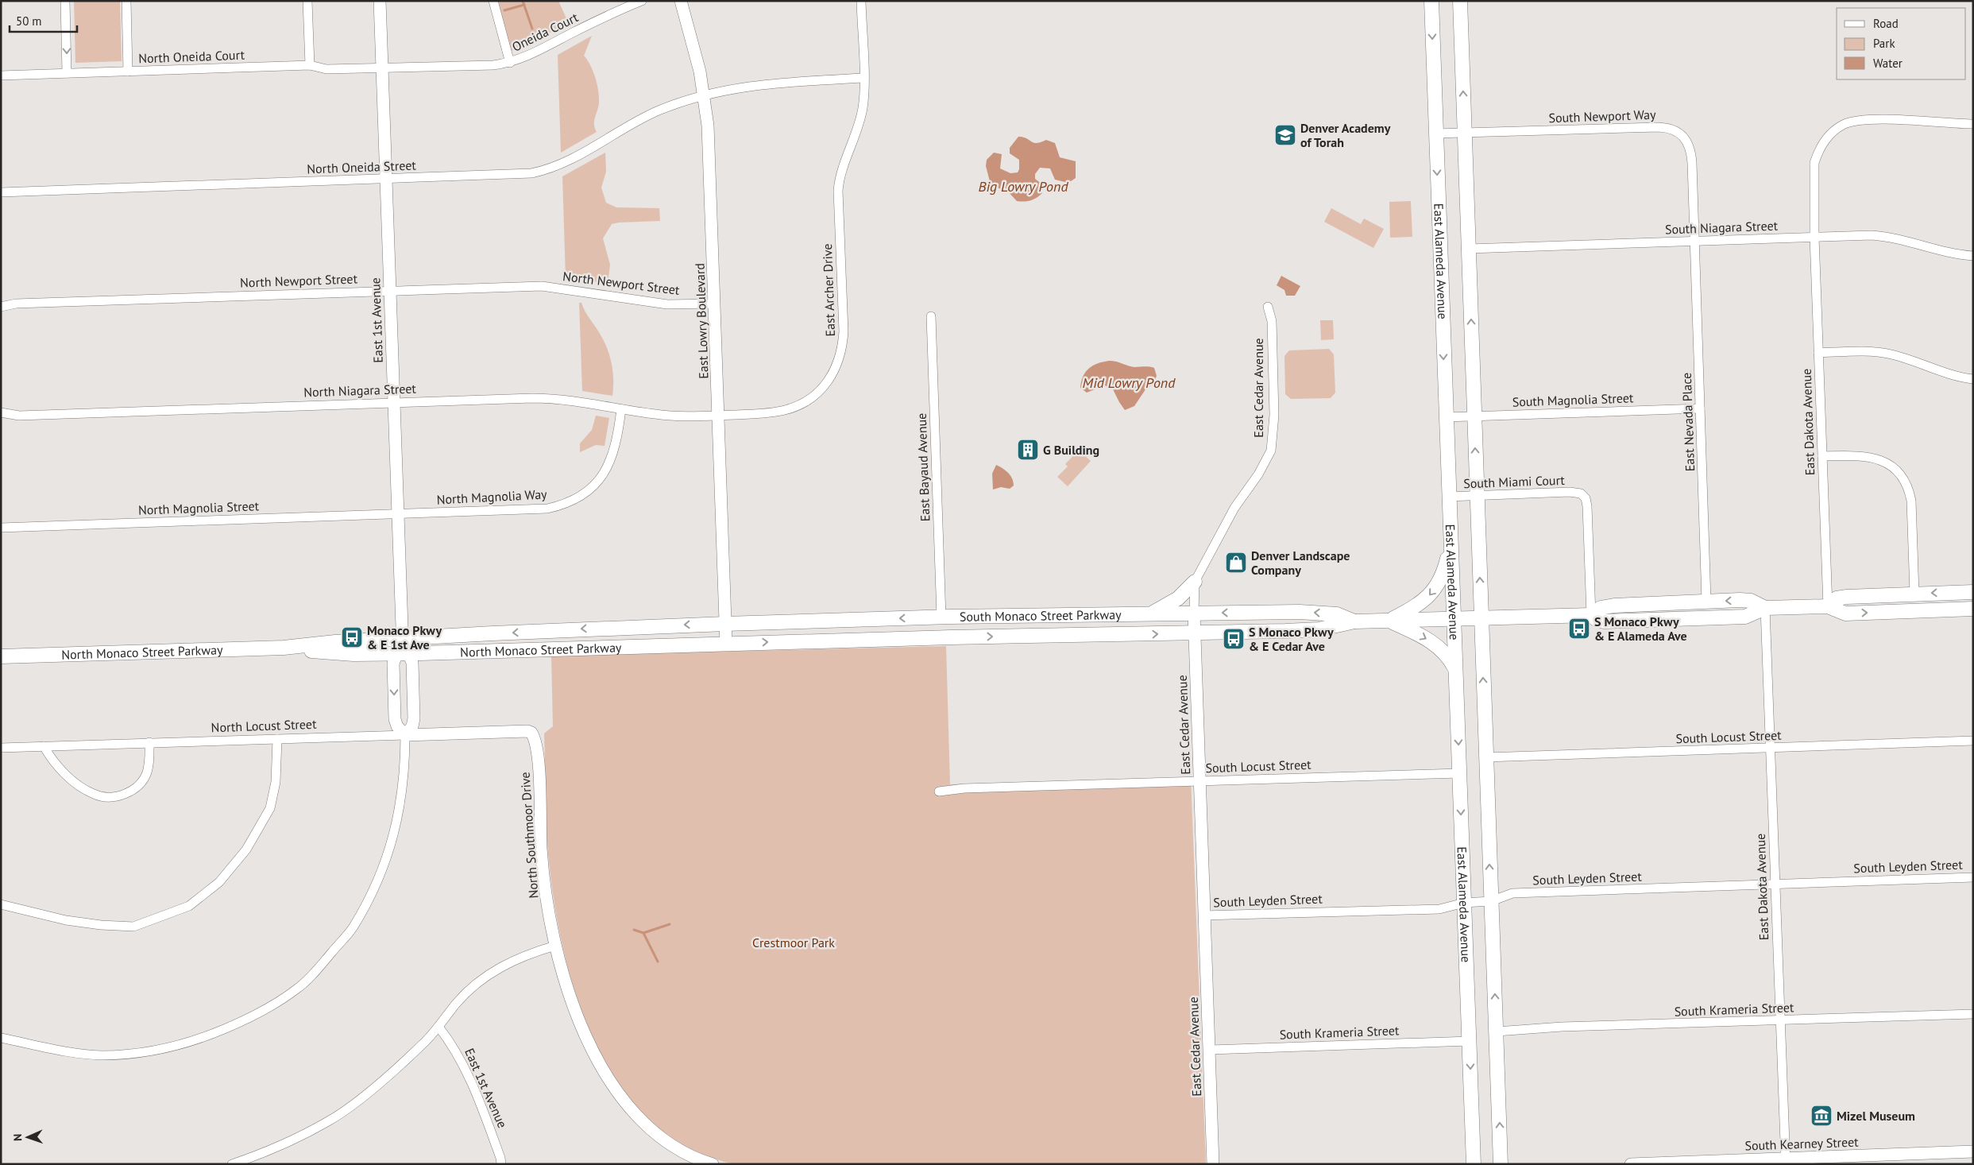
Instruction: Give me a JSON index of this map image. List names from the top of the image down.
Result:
{
  "streets": {
    "main road": ["East Alameda Avenue", "South Monaco Street Parkway", "North Monaco Street Parkway"],
    "street": [
      "Oneida Court",
      "North Oneida Court",
      "South Newport Way",
      "North Oneida Street",
      "South Niagara Street",
      "North Newport Street",
      "East Archer Drive",
      "East 1st Avenue",
      "East Lowry Boulevard",
      "East Cedar Avenue",
      "North Niagara Street",
      "South Magnolia Street",
      "East Nevada Place",
      "East Dakota Avenue",
      "East Bayaud Avenue",
      "South Miami Court",
      "North Magnolia Way",
      "North Magnolia Street",
      "North Locust Street",
      "South Locust Street",
      "North Southmoor Drive",
      "South Leyden Street",
      "South Krameria Street",
      "South Kearney Street"
    ]
  },
  "crossings": [
    ["Oneida Court", "North Oneida Court"],
    ["Oneida Court", "East 1st Avenue"],
    ["North Oneida Court", "East 1st Avenue"],
    ["South Newport Way", "South Niagara Street"],
    ["South Newport Way", "East Alameda Avenue"],
    ["South Newport Way", "East Nevada Place"],
    ["North Oneida Street", "East Archer Drive"],
    ["North Oneida Street", "East 1st Avenue"],
    ["North Oneida Street", "East Lowry Boulevard"],
    ["South Niagara Street", "East Alameda Avenue"],
    ["South Niagara Street", "East Nevada Place"],
    ["South Niagara Street", "East Dakota Avenue"],
    ["East Alameda Avenue", "South Magnolia Street"],
    ["East Alameda Avenue", "South Miami Court"],
    ["East Alameda Avenue", "South Monaco Street Parkway"],
    ["East Alameda Avenue", "South Locust Street"],
    ["East Alameda Avenue", "South Leyden Street"],
    ["East Alameda Avenue", "South Krameria Street"],
    ["North Newport Street", "East 1st Avenue"],
    ["North Newport Street", "East Lowry Boulevard"],
    ["East Archer Drive", "East Lowry Boulevard"],
    ["East Archer Drive", "North Niagara Street"],
    ["East 1st Avenue", "North Niagara Street"],
    ["East 1st Avenue", "North Magnolia Way"],
    ["East 1st Avenue", "North Magnolia Street"],
    ["East 1st Avenue", "North Monaco Street Parkway"],
    ["East 1st Avenue", "North Locust Street"],
    ["East Lowry Boulevard", "North Niagara Street"],
    ["East Lowry Boulevard", "South Monaco Street Parkway"],
    ["East Lowry Boulevard", "North Monaco Street Parkway"],
    ["East Cedar Avenue", "South Monaco Street Parkway"],
    ["East Cedar Avenue", "South Locust Street"],
    ["East Cedar Avenue", "South Leyden Street"],
    ["East Cedar Avenue", "South Krameria Street"],
    ["North Niagara Street", "North Magnolia Way"],
    ["South Magnolia Street", "East Nevada Place"],
    ["East Dakota Avenue", "South Locust Street"],
    ["East Dakota Avenue", "South Leyden Street"],
    ["East Dakota Avenue", "South Krameria Street"],
    ["East Dakota Avenue", "South Kearney Street"],
    ["East Bayaud Avenue", "South Monaco Street Parkway"],
    ["South Miami Court", "South Monaco Street Parkway"],
    ["North Magnolia Way", "North Magnolia Street"],
    ["South Monaco Street Parkway", "North Monaco Street Parkway"],
    ["North Locust Street", "North Southmoor Drive"]
  ],
  "water": ["Big Lowry Pond", "Mid Lowry Pond"],
  "parks": ["Crestmoor Park"],
  "places": {
    "school or university": ["Denver Academy of Torah"],
    "building": ["G Building"],
    "shop": ["Denver Landscape Company"],
    "bus stop": ["S Monaco Pkwy & E Alameda Ave", "Monaco Pkwy & E 1st Ave", "S Monaco Pkwy & E Cedar Ave"],
    "museum": ["Mizel Museum"]
  },
  "legend": ["Road", "Park", "Water"],
  "scale_bar": "50 m",
  "north": "left"
}
